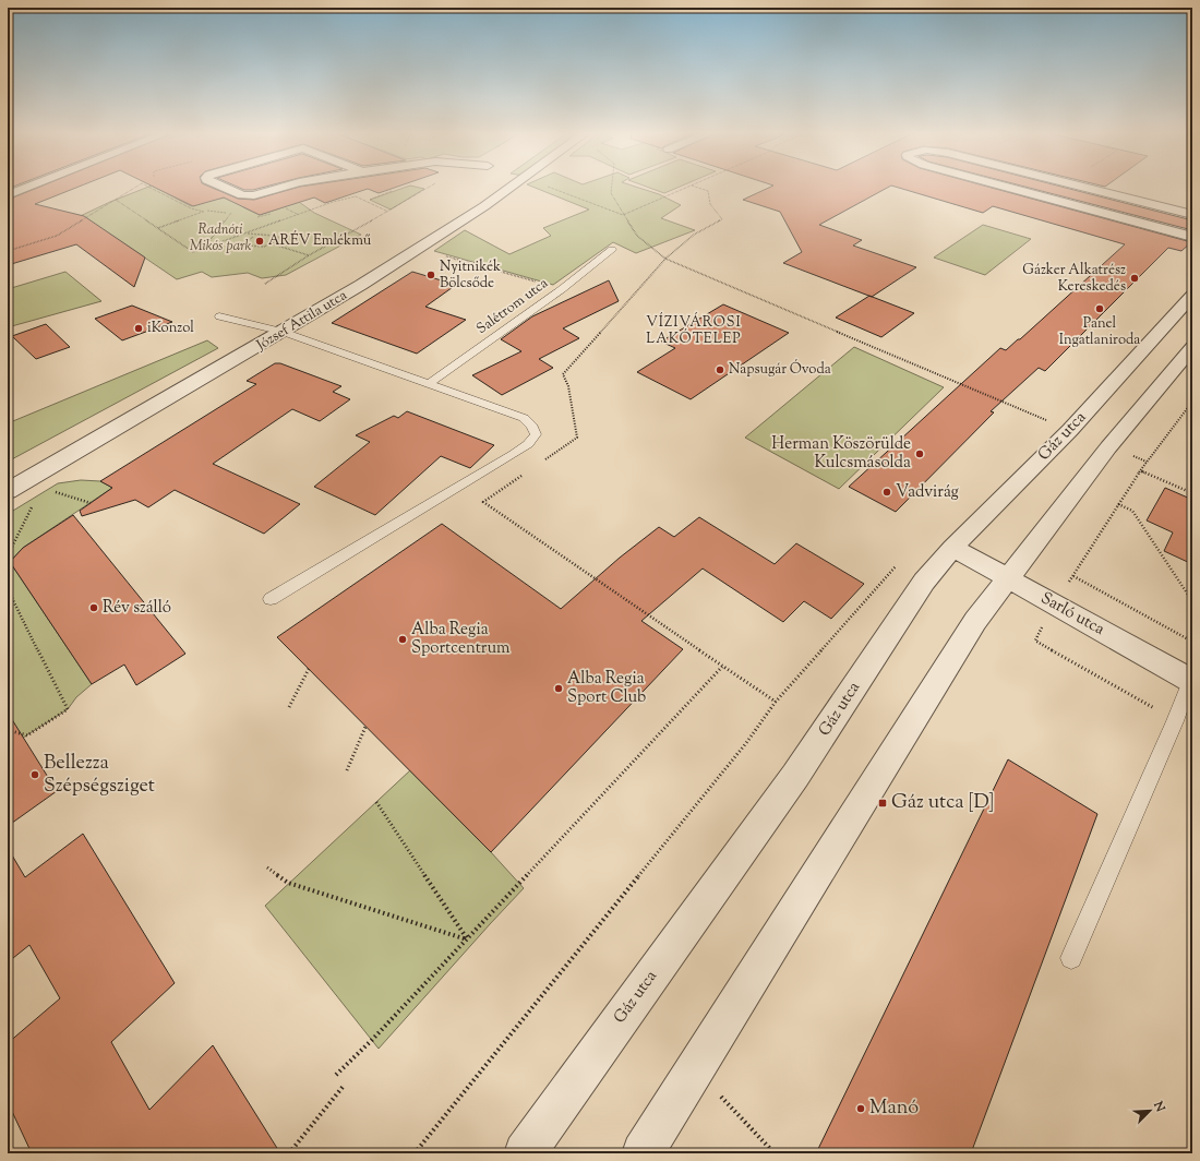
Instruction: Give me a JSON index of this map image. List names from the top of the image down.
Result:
{
  "streets": {
    "street": ["József Attila utca", "Gáz utca", "Sarló utca"],
    "lane": ["Salétrom utca"]
  },
  "crossings": [
    ["Gáz utca", "Sarló utca"]
  ],
  "districts": ["VÍZIVÁROSI LAKÓTELEP"],
  "parks": ["Radnóti Mikós park"],
  "places": {
    "other": [
      "ARÉV Emlékmű",
      "Nyitnikék Bölcsőde",
      "Gázker Alkatrész Kereskedés",
      "Panel Ingatlaniroda",
      "iKonzol",
      "Napsugár Óvoda",
      "Herman Köszörülde Kulcsmásolda",
      "Vadvirág",
      "Rév szálló",
      "Alba Regia Sportcentrum",
      "Alba Regia Sport Club",
      "Bellezza Szépségsziget",
      "Manó"
    ],
    "transit": ["Gáz utca [D]"]
  },
  "north": "top right"
}
